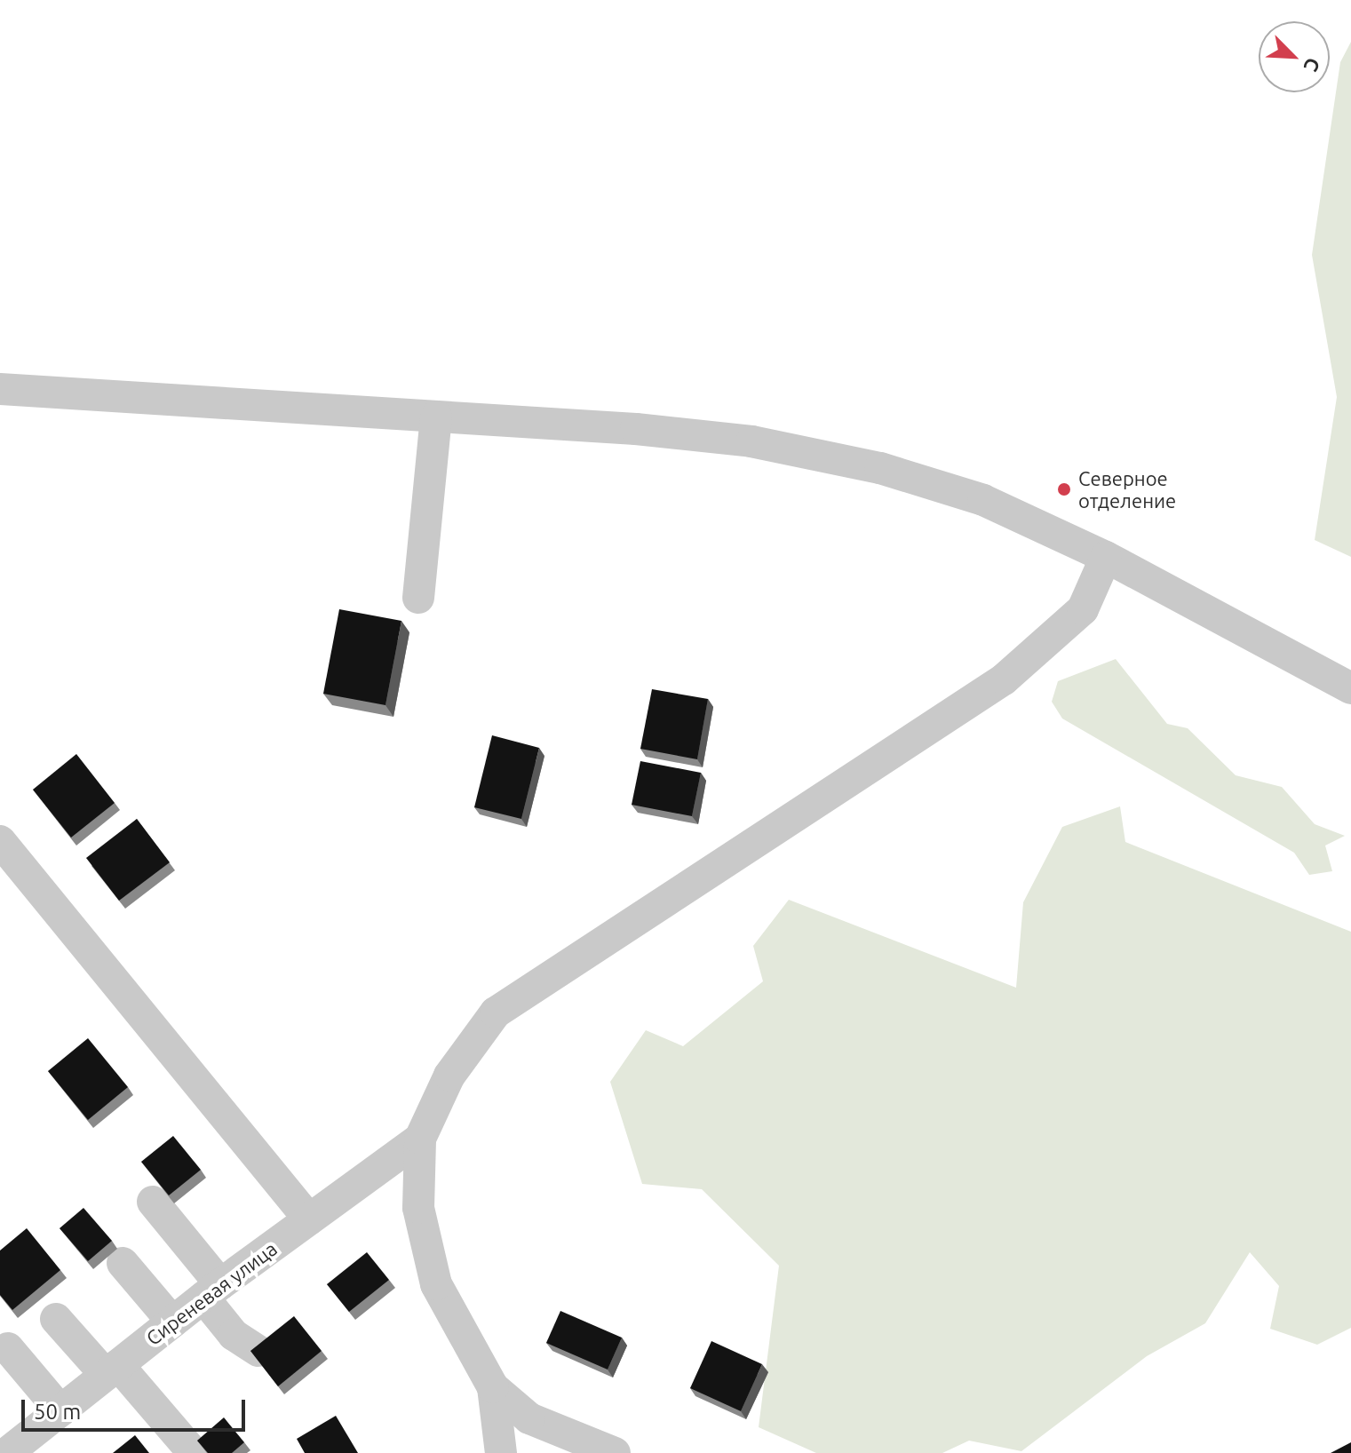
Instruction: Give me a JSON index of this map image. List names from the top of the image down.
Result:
{
  "streets": {
    "street": ["Сиреневая улица"]
  },
  "places": ["Северное отделение"],
  "scale_bar": "50 m",
  "north": "bottom right"
}
